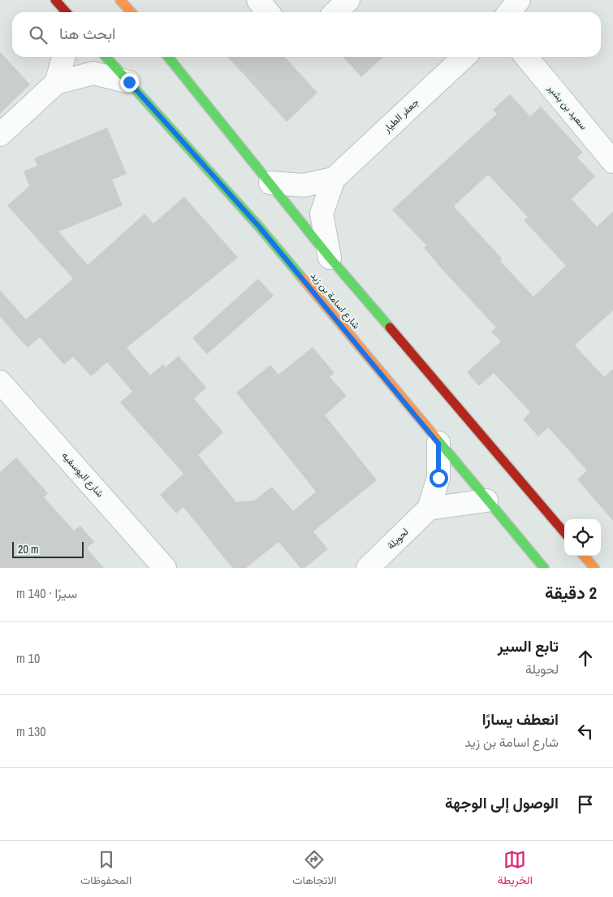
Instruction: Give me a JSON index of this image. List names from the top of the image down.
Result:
{
  "streets": {
    "street": [
      "سعيد بن بشير",
      "جعفر الطيار",
      "شارع اسامة بن زيد",
      "شارع اليوسفيه",
      "لحويلة"
    ]
  },
  "crossings": [
    ["شارع اسامة بن زيد", "لحويلة"]
  ],
  "scale_bar": "20 m",
  "page": {
    "search": "ابحث هنا",
    "scale": "20 m",
    "heading": ["2 دقيقة", "سيرًا · 140 m"],
    "list": [
      ["تابع السير", "لحويلة", "10 m"],
      ["انعطف يسارًا", "شارع اسامة بن زيد", "130 m"],
      "الوصول إلى الوجهة"
    ],
    "nav": ["الخريطة", "الاتجاهات", "المحفوظات"]
  }
}
